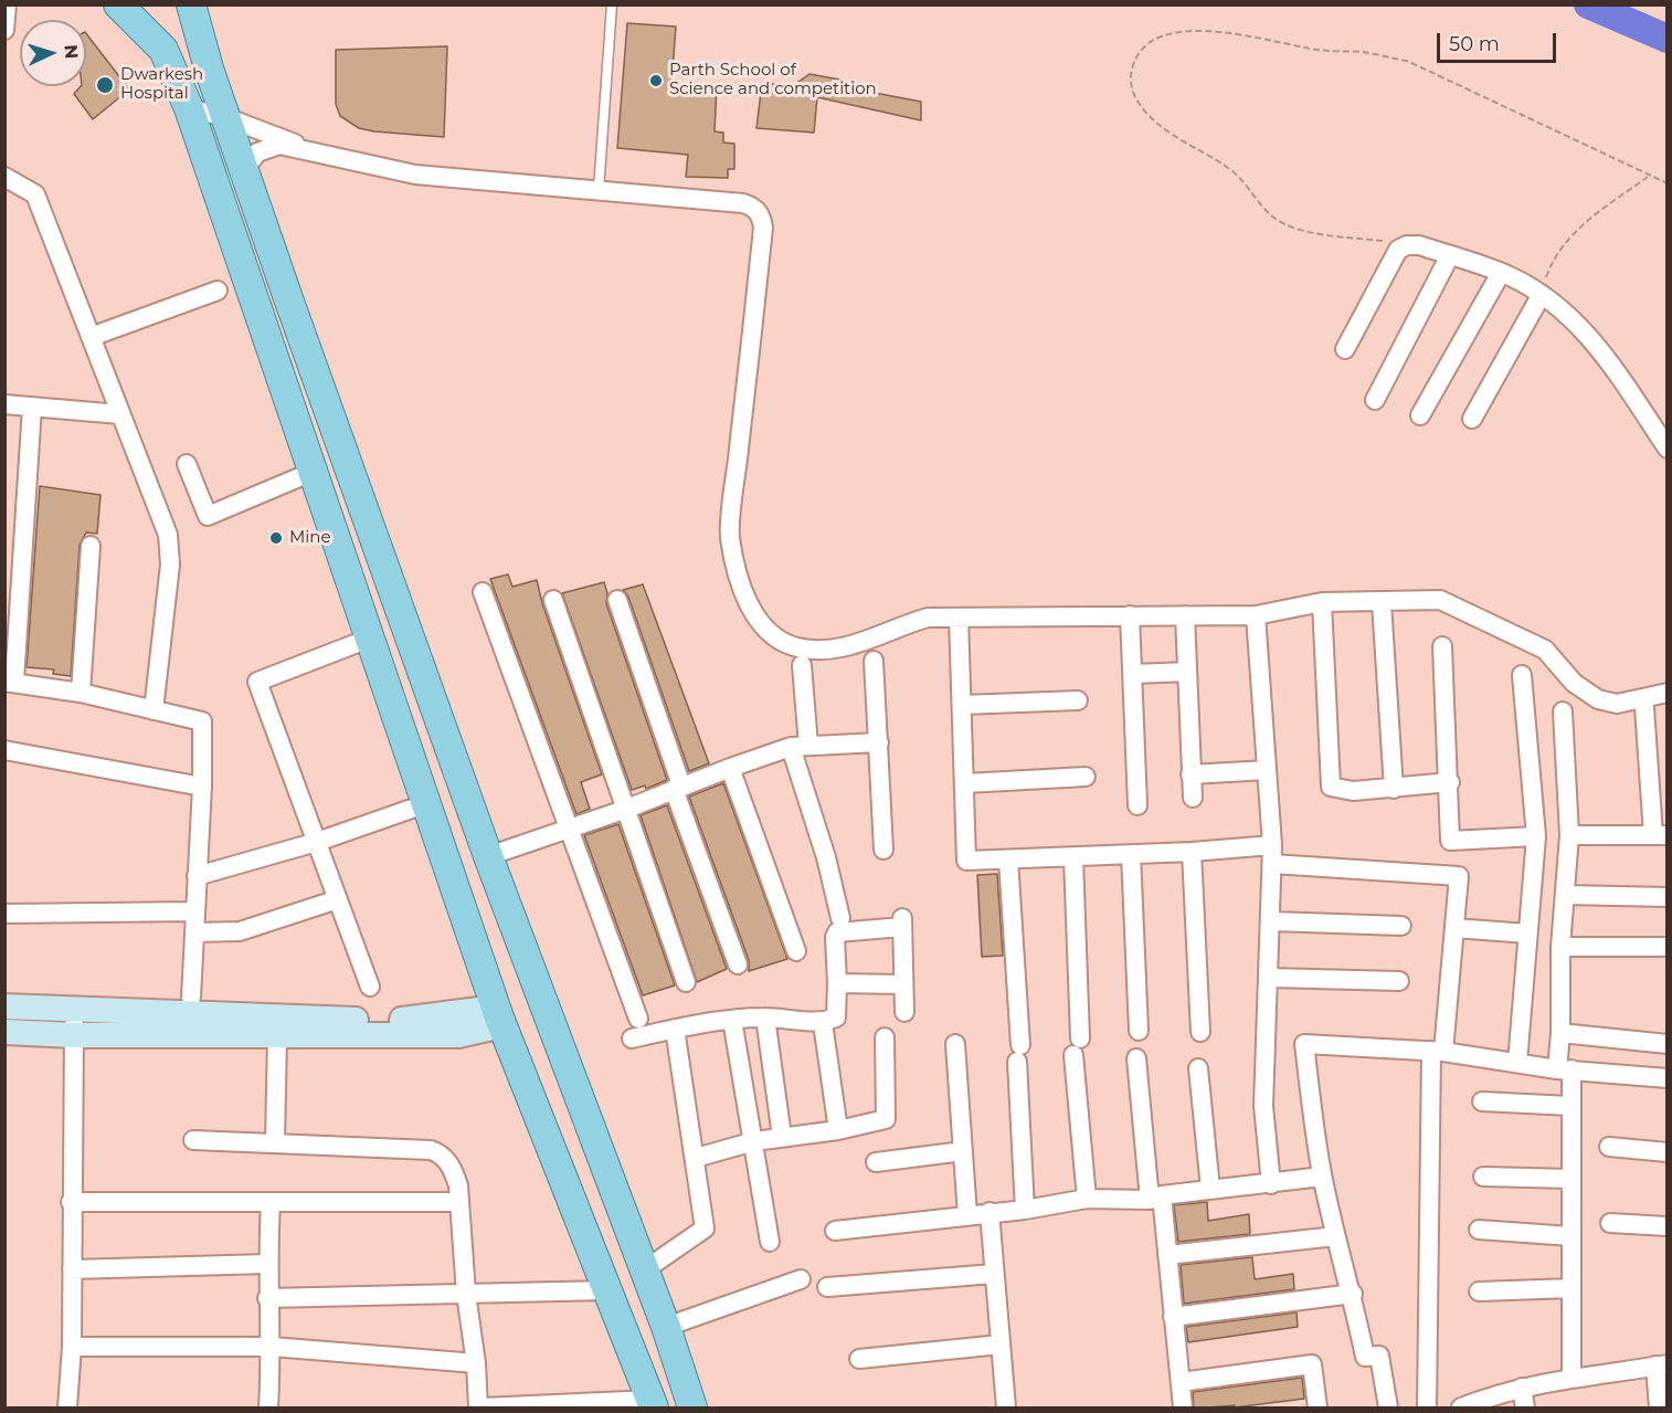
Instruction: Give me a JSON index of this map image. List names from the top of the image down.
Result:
{
  "places": ["Parth School of Science and competition", "Dwarkesh Hospital", "Mine"],
  "scale_bar": "50 m",
  "north": "right"
}
